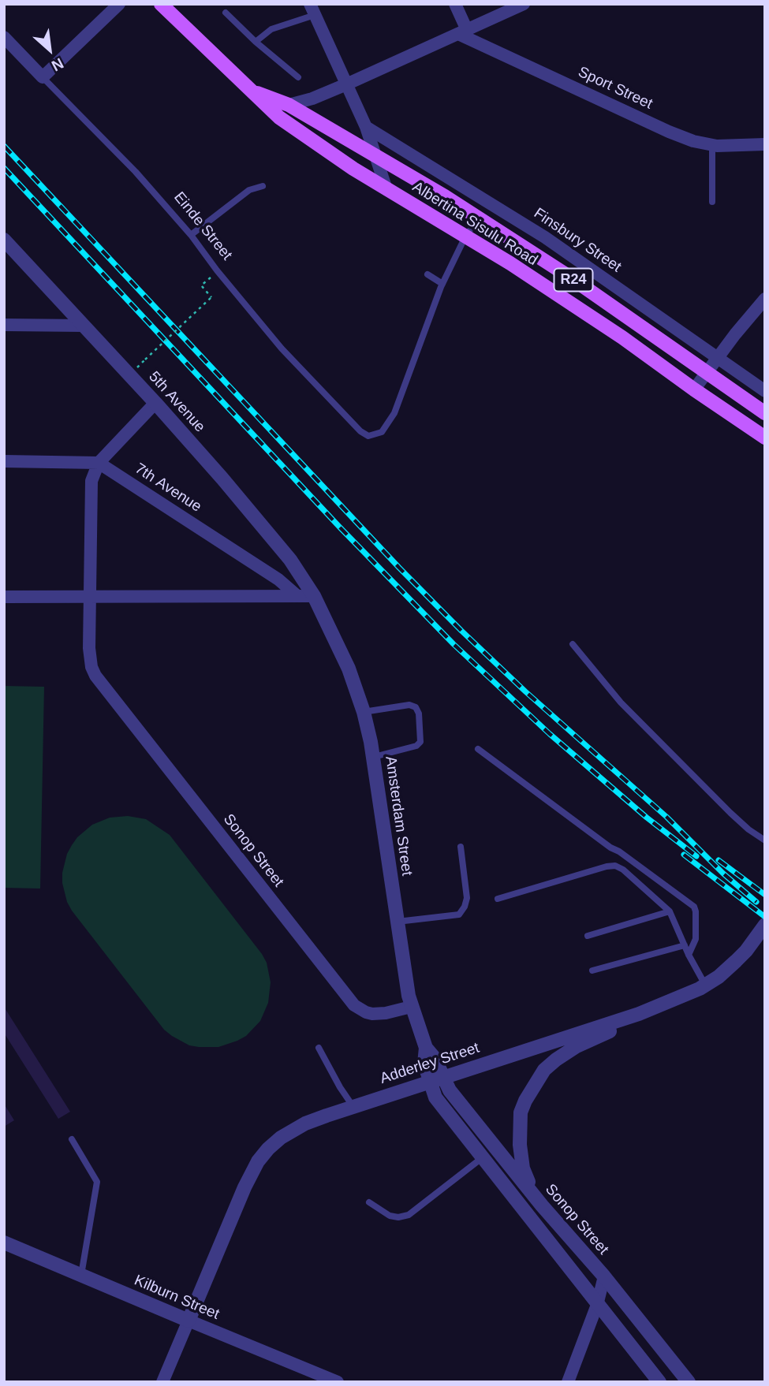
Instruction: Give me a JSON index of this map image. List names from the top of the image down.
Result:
{
  "streets": {
    "main road": ["Albertina Sisulu Road", "R24"],
    "street": [
      "Sport Street",
      "Einde Street",
      "Finsbury Street",
      "5th Avenue",
      "7th Avenue",
      "Amsterdam Street",
      "Sonop Street",
      "Adderley Street",
      "Kilburn Street"
    ]
  },
  "crossings": [
    ["5th Avenue", "Amsterdam Street"],
    ["Amsterdam Street", "Sonop Street"],
    ["Amsterdam Street", "Adderley Street"],
    ["Sonop Street", "Adderley Street"],
    ["Adderley Street", "Kilburn Street"]
  ],
  "north": "bottom right"
}
